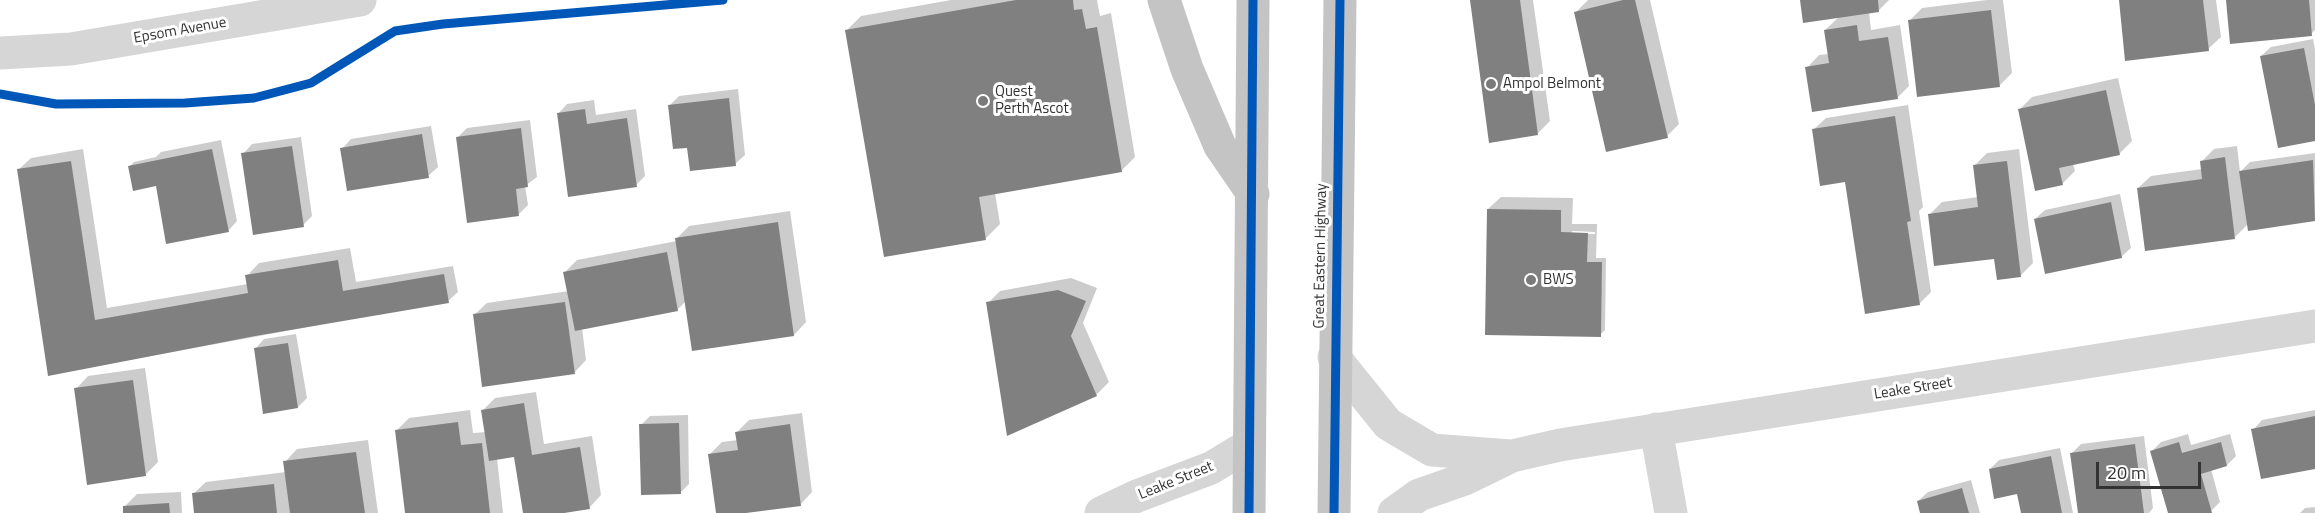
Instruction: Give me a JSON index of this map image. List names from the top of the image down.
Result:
{
  "streets": {
    "highway": ["Great Eastern Highway"],
    "street": ["Epsom Avenue", "Leake Street"]
  },
  "crossings": [
    ["Great Eastern Highway", "Leake Street"]
  ],
  "places": ["Ampol Belmont", "Quest Perth Ascot", "BWS"],
  "scale_bar": "20 m"
}
